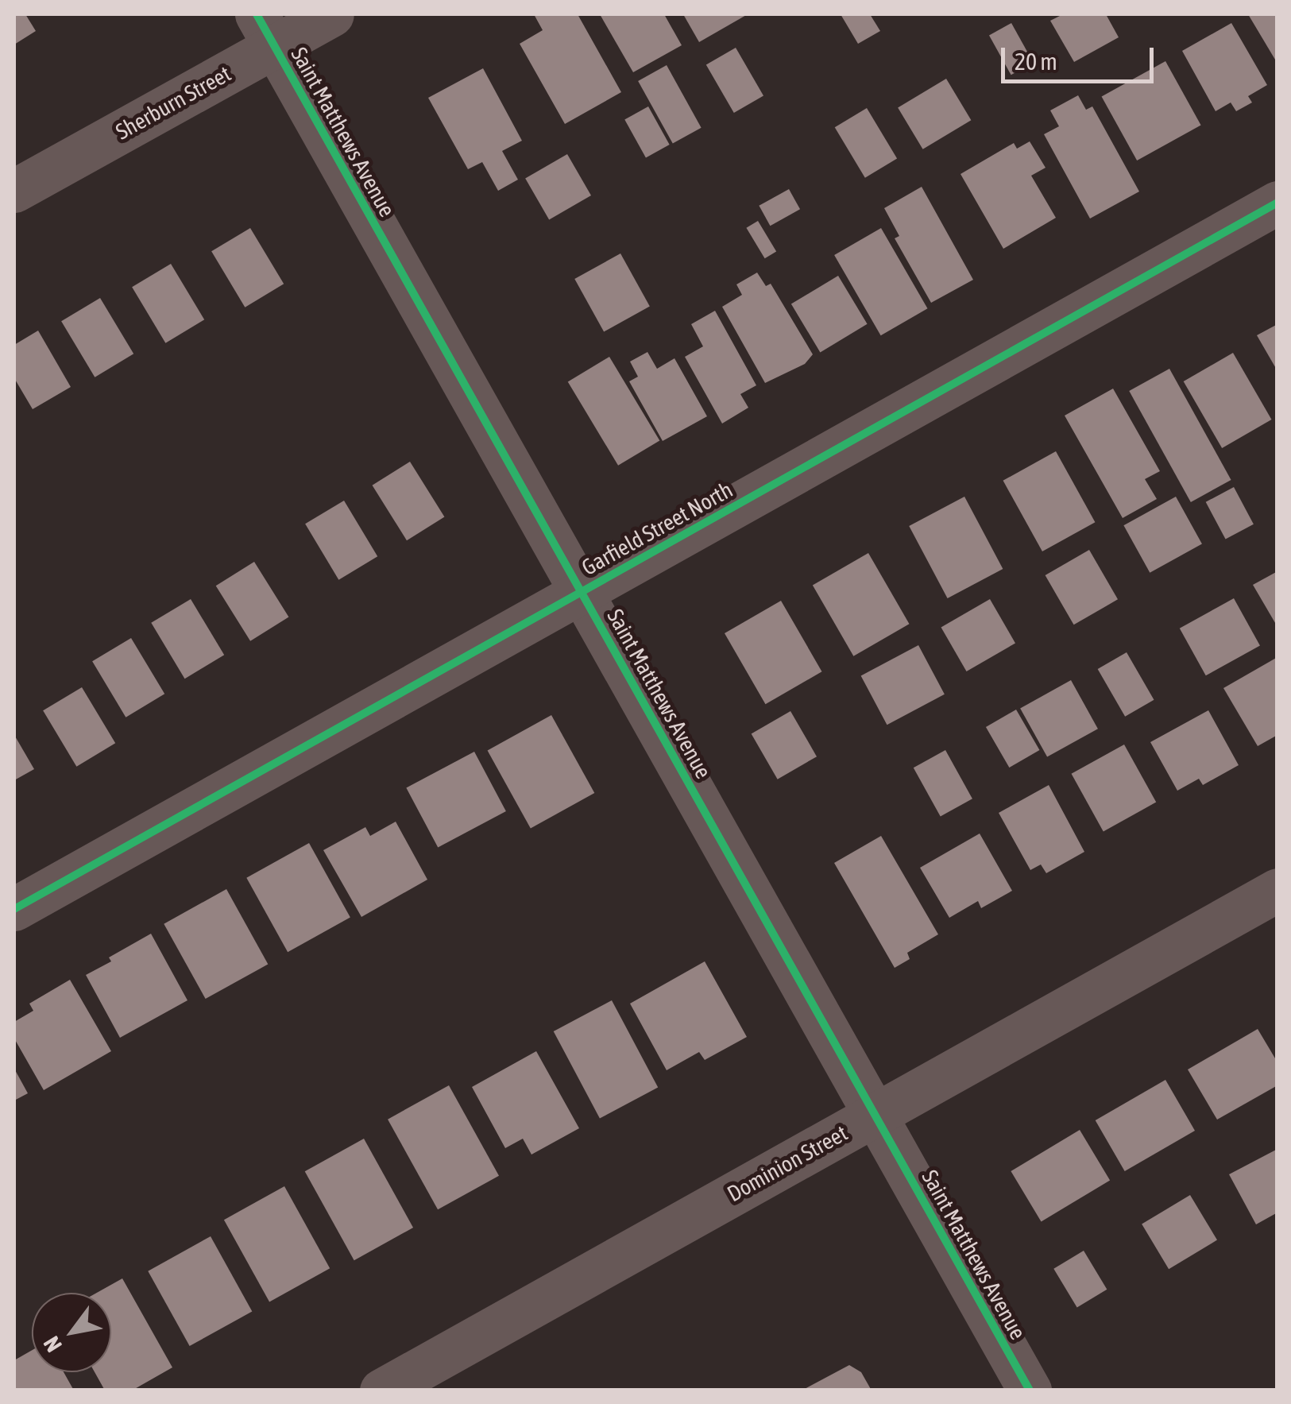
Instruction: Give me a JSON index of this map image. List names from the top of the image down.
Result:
{
  "streets": {
    "street": [
      "Sherburn Street",
      "Saint Matthews Avenue",
      "Garfield Street North",
      "Dominion Street"
    ]
  },
  "crossings": [
    ["Sherburn Street", "Saint Matthews Avenue"],
    ["Saint Matthews Avenue", "Garfield Street North"],
    ["Saint Matthews Avenue", "Dominion Street"]
  ],
  "scale_bar": "20 m",
  "north": "bottom left"
}
